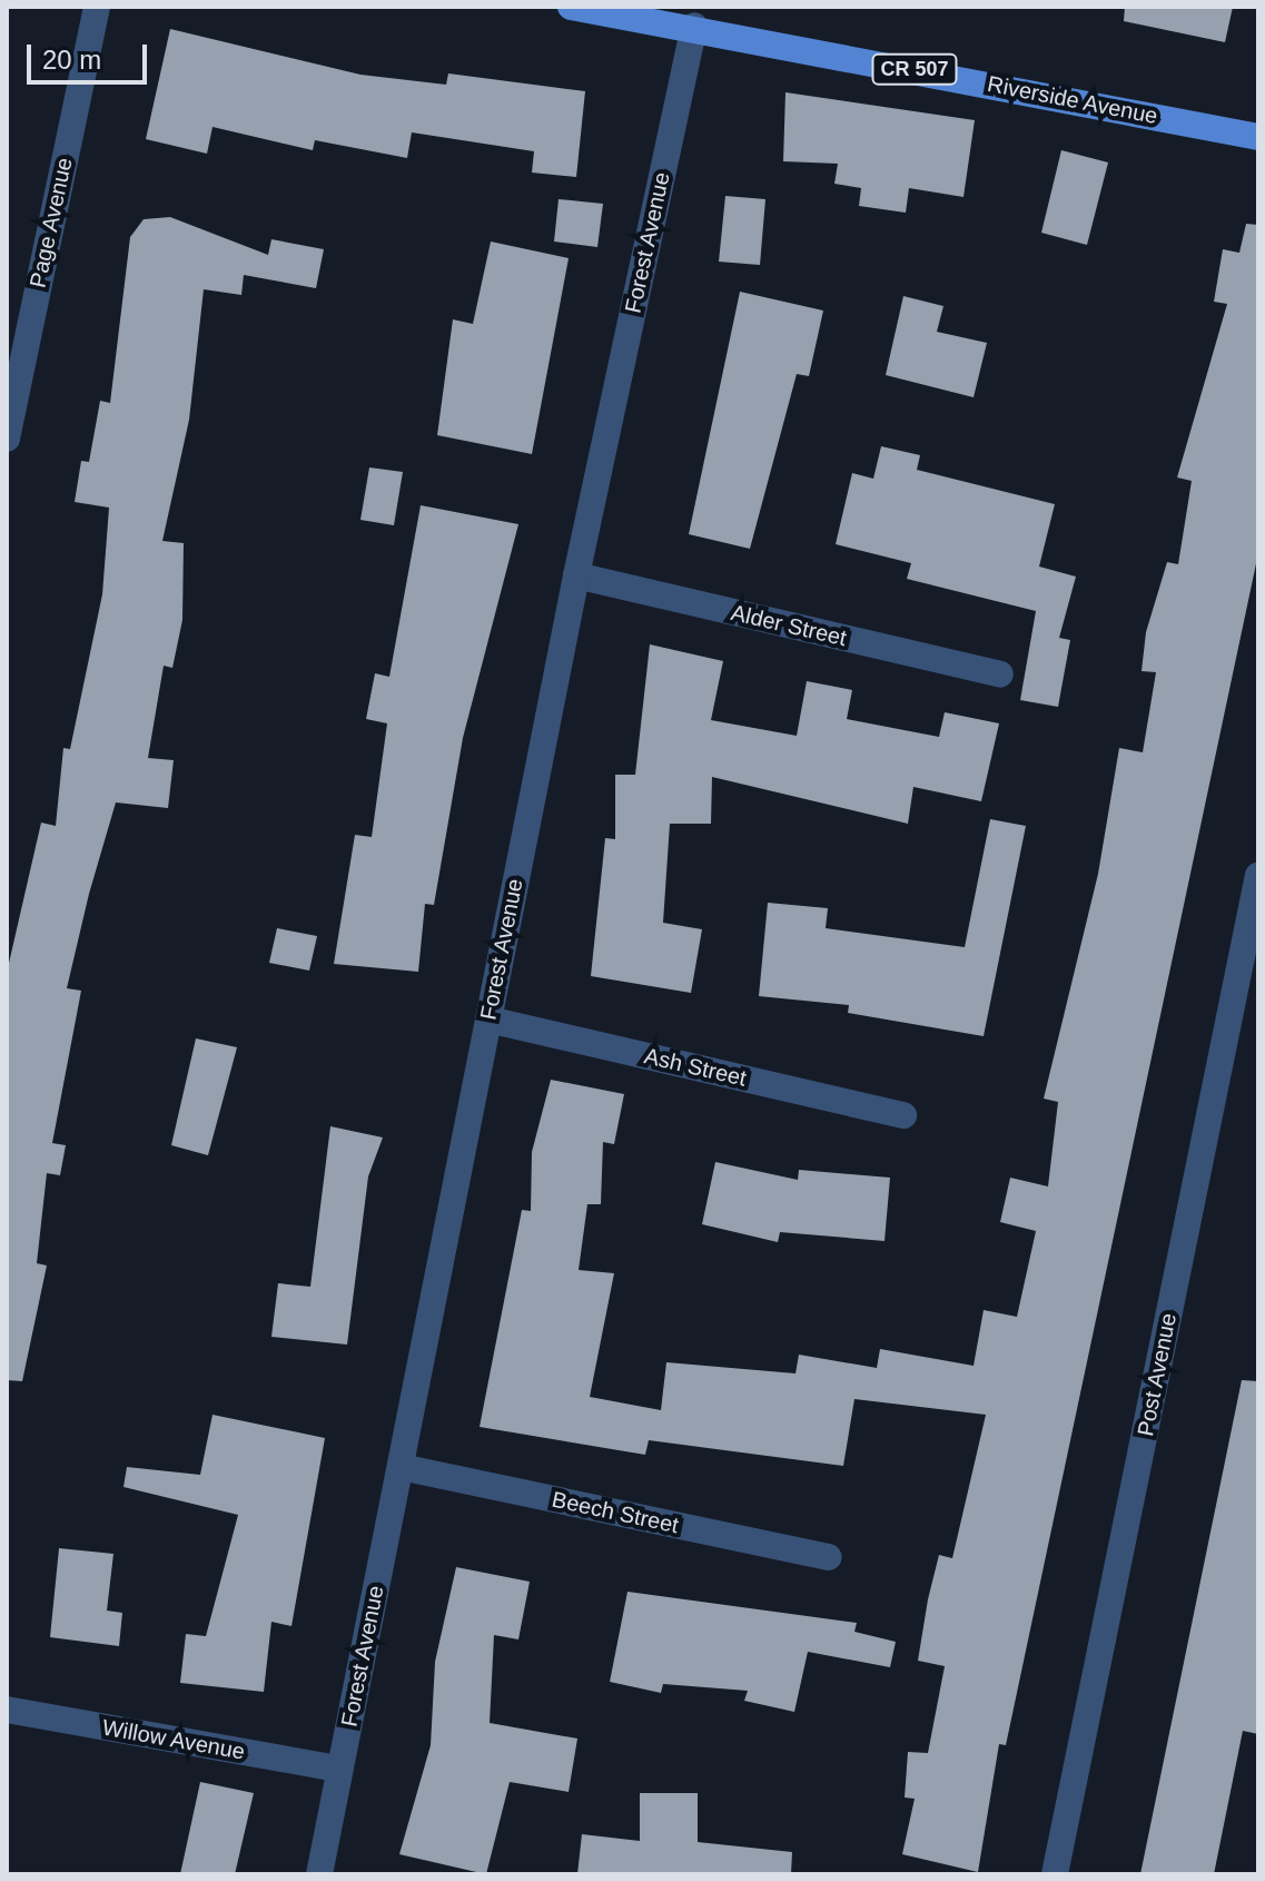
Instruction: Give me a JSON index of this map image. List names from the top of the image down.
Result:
{
  "streets": {
    "main road": ["CR 507", "Riverside Avenue"],
    "street": [
      "Page Avenue",
      "Forest Avenue",
      "Alder Street",
      "Ash Street",
      "Post Avenue",
      "Beech Street",
      "Willow Avenue"
    ]
  },
  "crossings": [
    ["Riverside Avenue", "Forest Avenue"],
    ["Forest Avenue", "Alder Street"],
    ["Forest Avenue", "Ash Street"],
    ["Forest Avenue", "Beech Street"],
    ["Forest Avenue", "Willow Avenue"]
  ],
  "scale_bar": "20 m"
}
